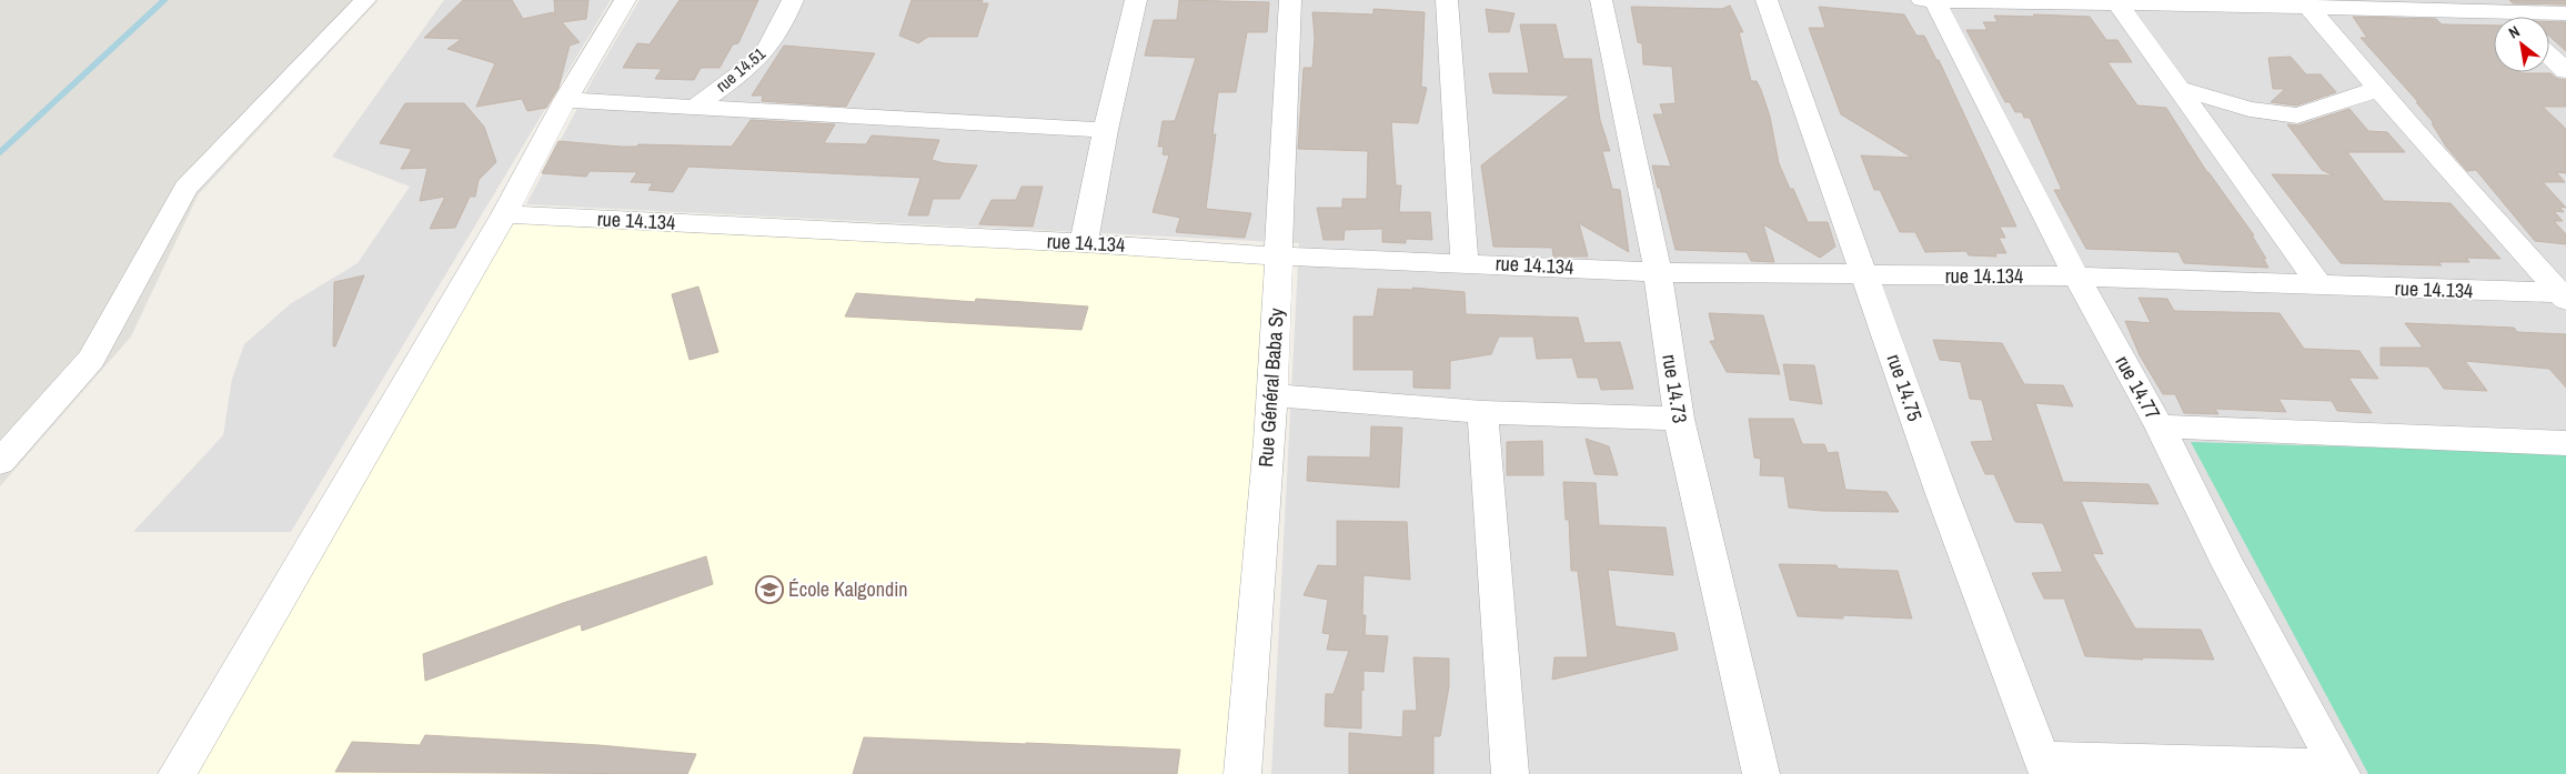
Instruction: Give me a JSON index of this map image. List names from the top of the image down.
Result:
{
  "streets": {
    "street": [
      "rue 14.51",
      "rue 14.134",
      "Rue Général Baba Sy",
      "rue 14.75",
      "rue 14.77",
      "rue 14.73"
    ]
  },
  "crossings": [
    ["rue 14.134", "Rue Général Baba Sy"],
    ["rue 14.134", "rue 14.75"],
    ["rue 14.134", "rue 14.77"],
    ["rue 14.134", "rue 14.73"]
  ],
  "places": {
    "school or university": ["École Kalgondin"]
  },
  "north": "top left"
}
